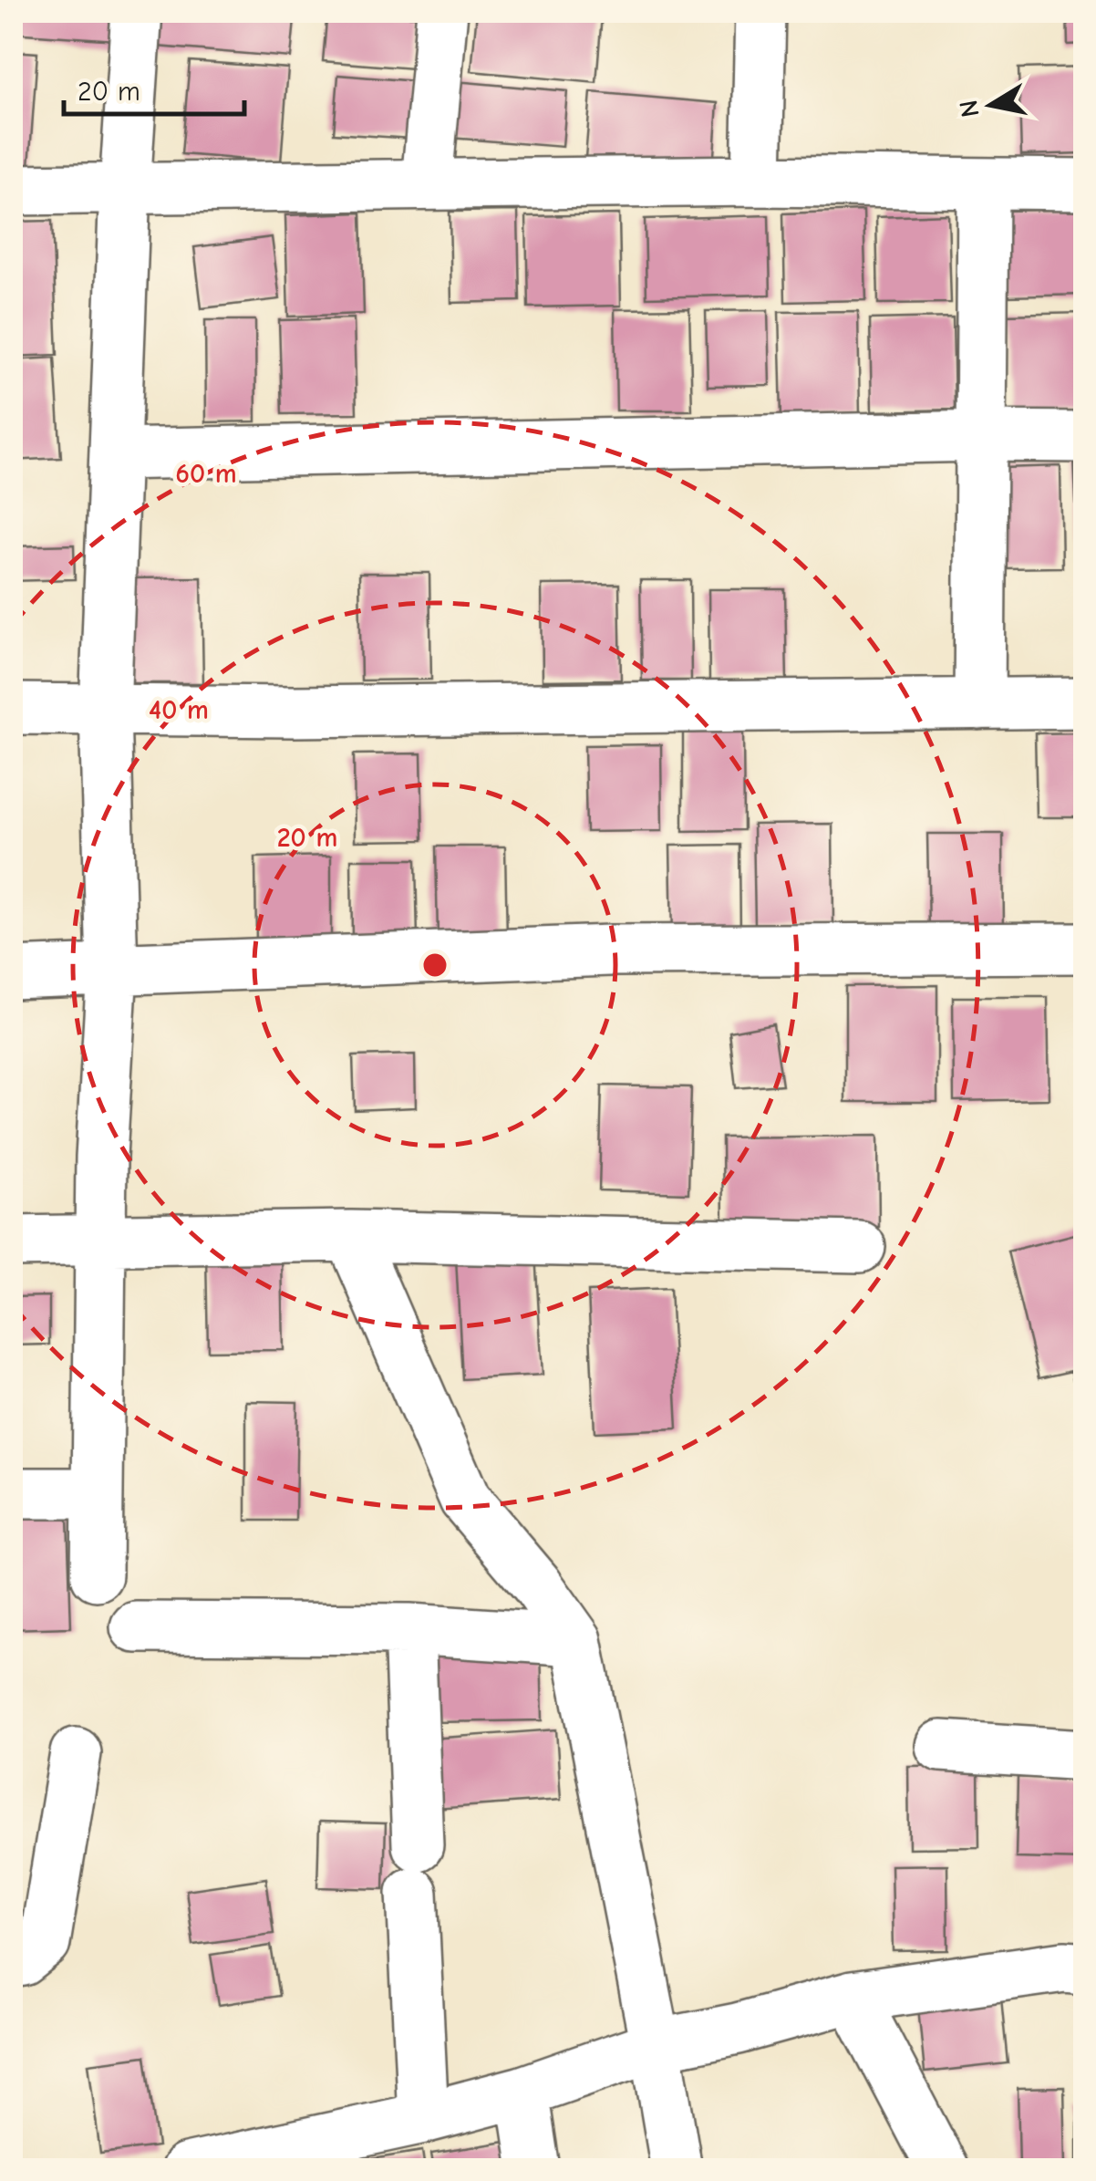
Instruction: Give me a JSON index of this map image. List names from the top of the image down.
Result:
{
  "scale_bar": "20 m",
  "north": "left",
  "rings": ["60 m", "40 m", "20 m"]
}
